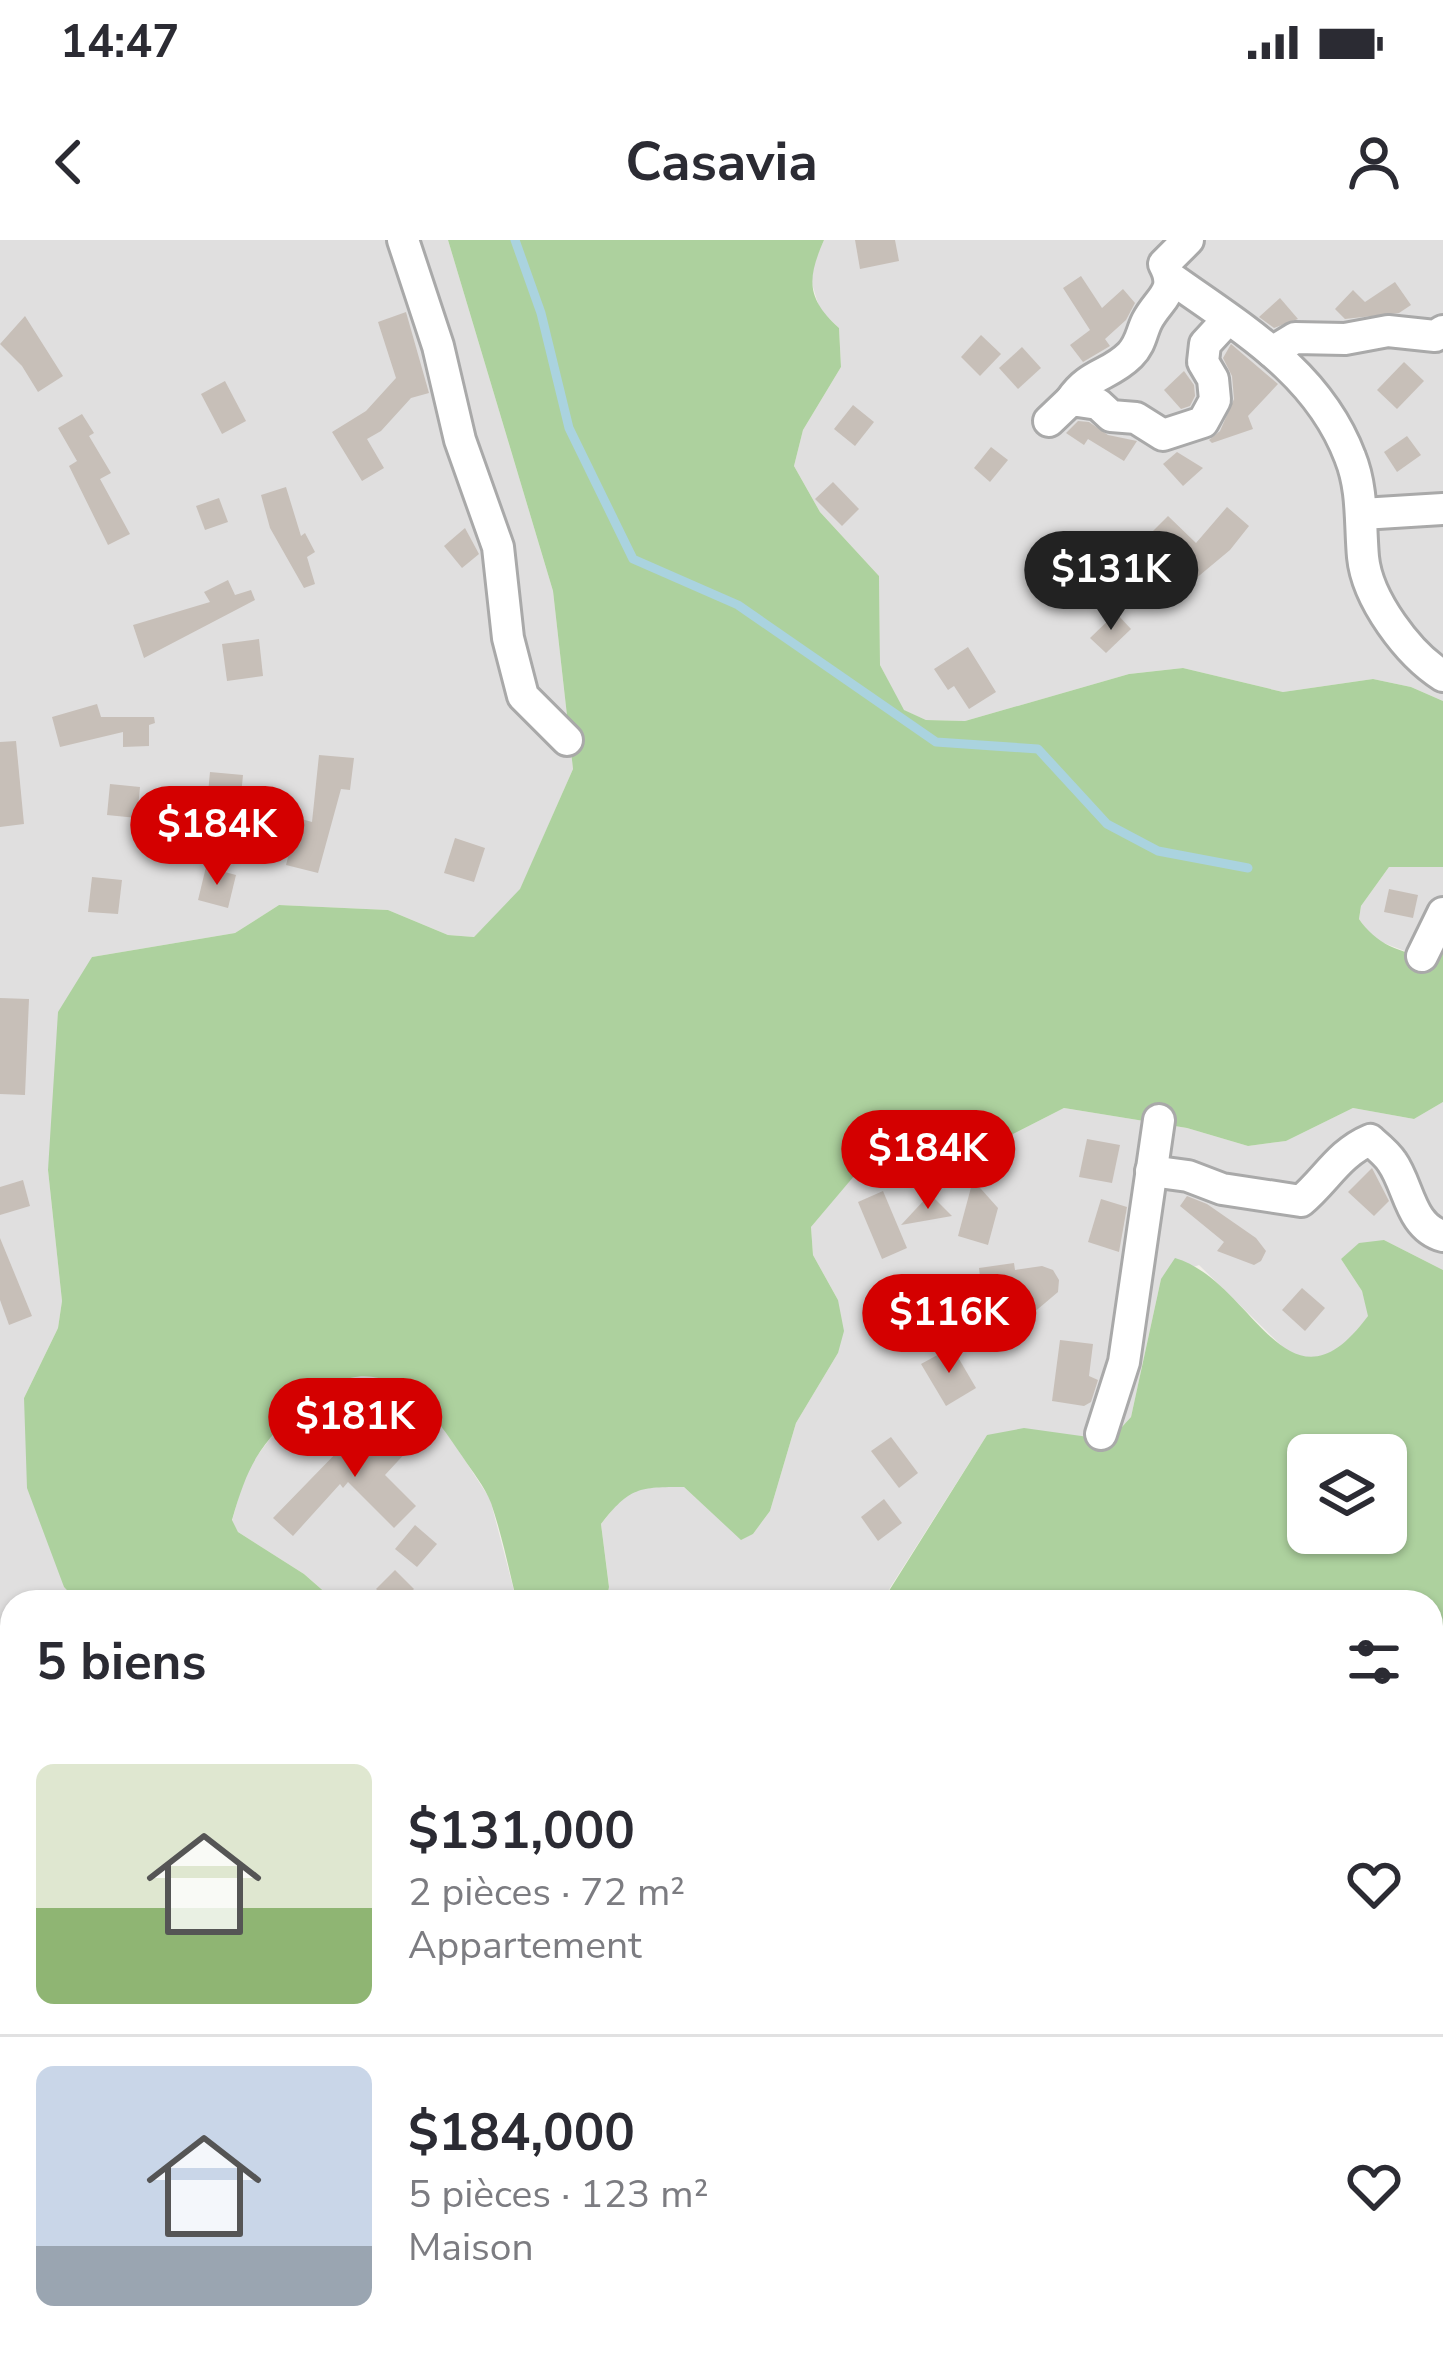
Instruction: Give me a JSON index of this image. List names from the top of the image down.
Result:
{
  "page": {
    "status": "14:47",
    "header": "Casavia",
    "price": [
      "$131K",
      "$184K",
      "$184K",
      "$116K",
      "$181K"
    ],
    "heading": "5 biens",
    "list": [
      {
        "name": "$131,000",
        "note": "2 pièces · 72 m² · Appartement"
      },
      {
        "name": "$184,000",
        "note": "5 pièces · 123 m² · Maison"
      }
    ]
  }
}
